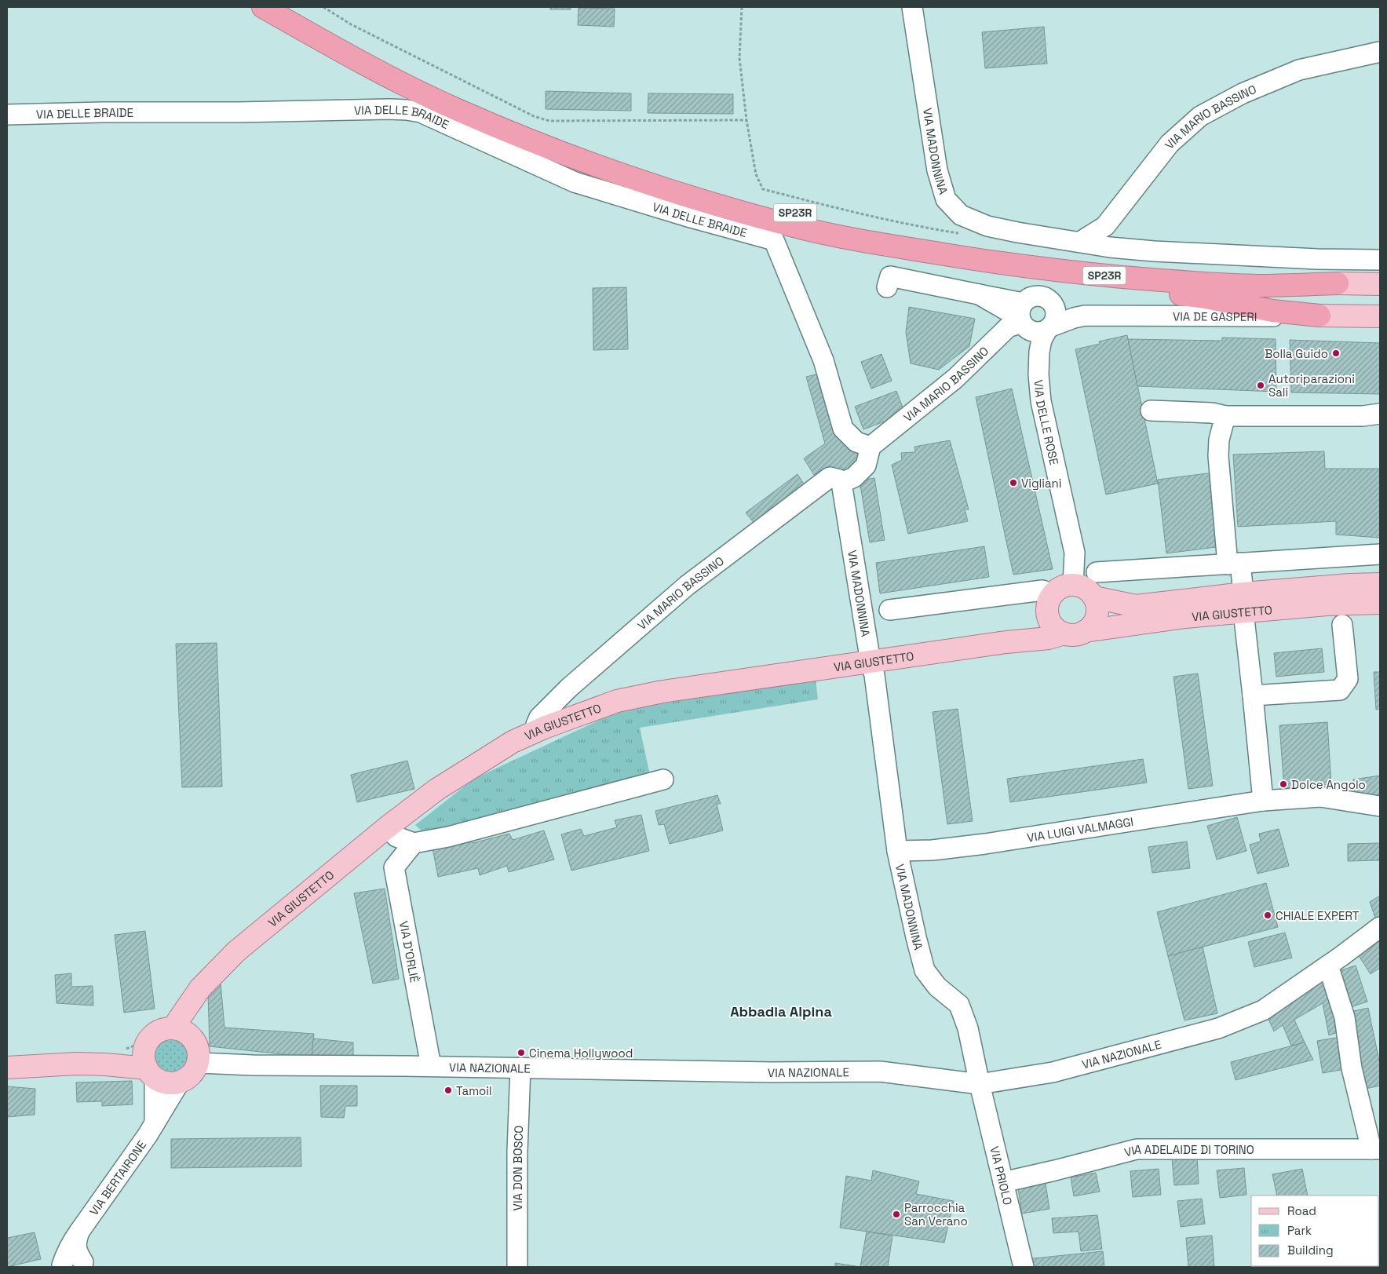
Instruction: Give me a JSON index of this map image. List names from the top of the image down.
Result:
{
  "streets": {
    "highway": ["SP23R"],
    "main road": ["VIA DE GASPERI", "VIA GIUSTETTO"],
    "street": [
      "VIA DELLE BRAIDE",
      "VIA MARIO BASSINO",
      "VIA MADONNINA",
      "VIA DELLE ROSE",
      "VIA LUIGI VALMAGGI",
      "VIA D'ORLIÈ",
      "VIA NAZIONALE",
      "VIA ADELAIDE DI TORINO",
      "VIA DON BOSCO",
      "VIA PRIOLO",
      "VIA BERTAIRONE"
    ]
  },
  "crossings": [
    ["VIA DELLE BRAIDE", "VIA MARIO BASSINO"],
    ["VIA MARIO BASSINO", "VIA MADONNINA"],
    ["VIA MARIO BASSINO", "VIA DE GASPERI"],
    ["VIA MARIO BASSINO", "VIA DELLE ROSE"],
    ["VIA MARIO BASSINO", "VIA GIUSTETTO"],
    ["VIA MADONNINA", "VIA GIUSTETTO"],
    ["VIA MADONNINA", "VIA LUIGI VALMAGGI"],
    ["VIA MADONNINA", "VIA NAZIONALE"],
    ["VIA MADONNINA", "VIA PRIOLO"],
    ["VIA DE GASPERI", "VIA DELLE ROSE"],
    ["VIA DELLE ROSE", "VIA GIUSTETTO"],
    ["VIA GIUSTETTO", "VIA NAZIONALE"],
    ["VIA GIUSTETTO", "VIA BERTAIRONE"],
    ["VIA D'ORLIÈ", "VIA NAZIONALE"],
    ["VIA NAZIONALE", "VIA DON BOSCO"],
    ["VIA NAZIONALE", "VIA PRIOLO"],
    ["VIA NAZIONALE", "VIA BERTAIRONE"],
    ["VIA ADELAIDE DI TORINO", "VIA PRIOLO"]
  ],
  "districts": ["Abbadia Alpina"],
  "places": [
    "Bolla Guido",
    "Autoriparazioni Sali",
    "Vigliani",
    "Dolce Angolo",
    "CHIALE EXPERT",
    "Cinema Hollywood",
    "Tamoil",
    "Parrocchia San Verano"
  ],
  "legend": ["Road", "Park", "Building"]
}
